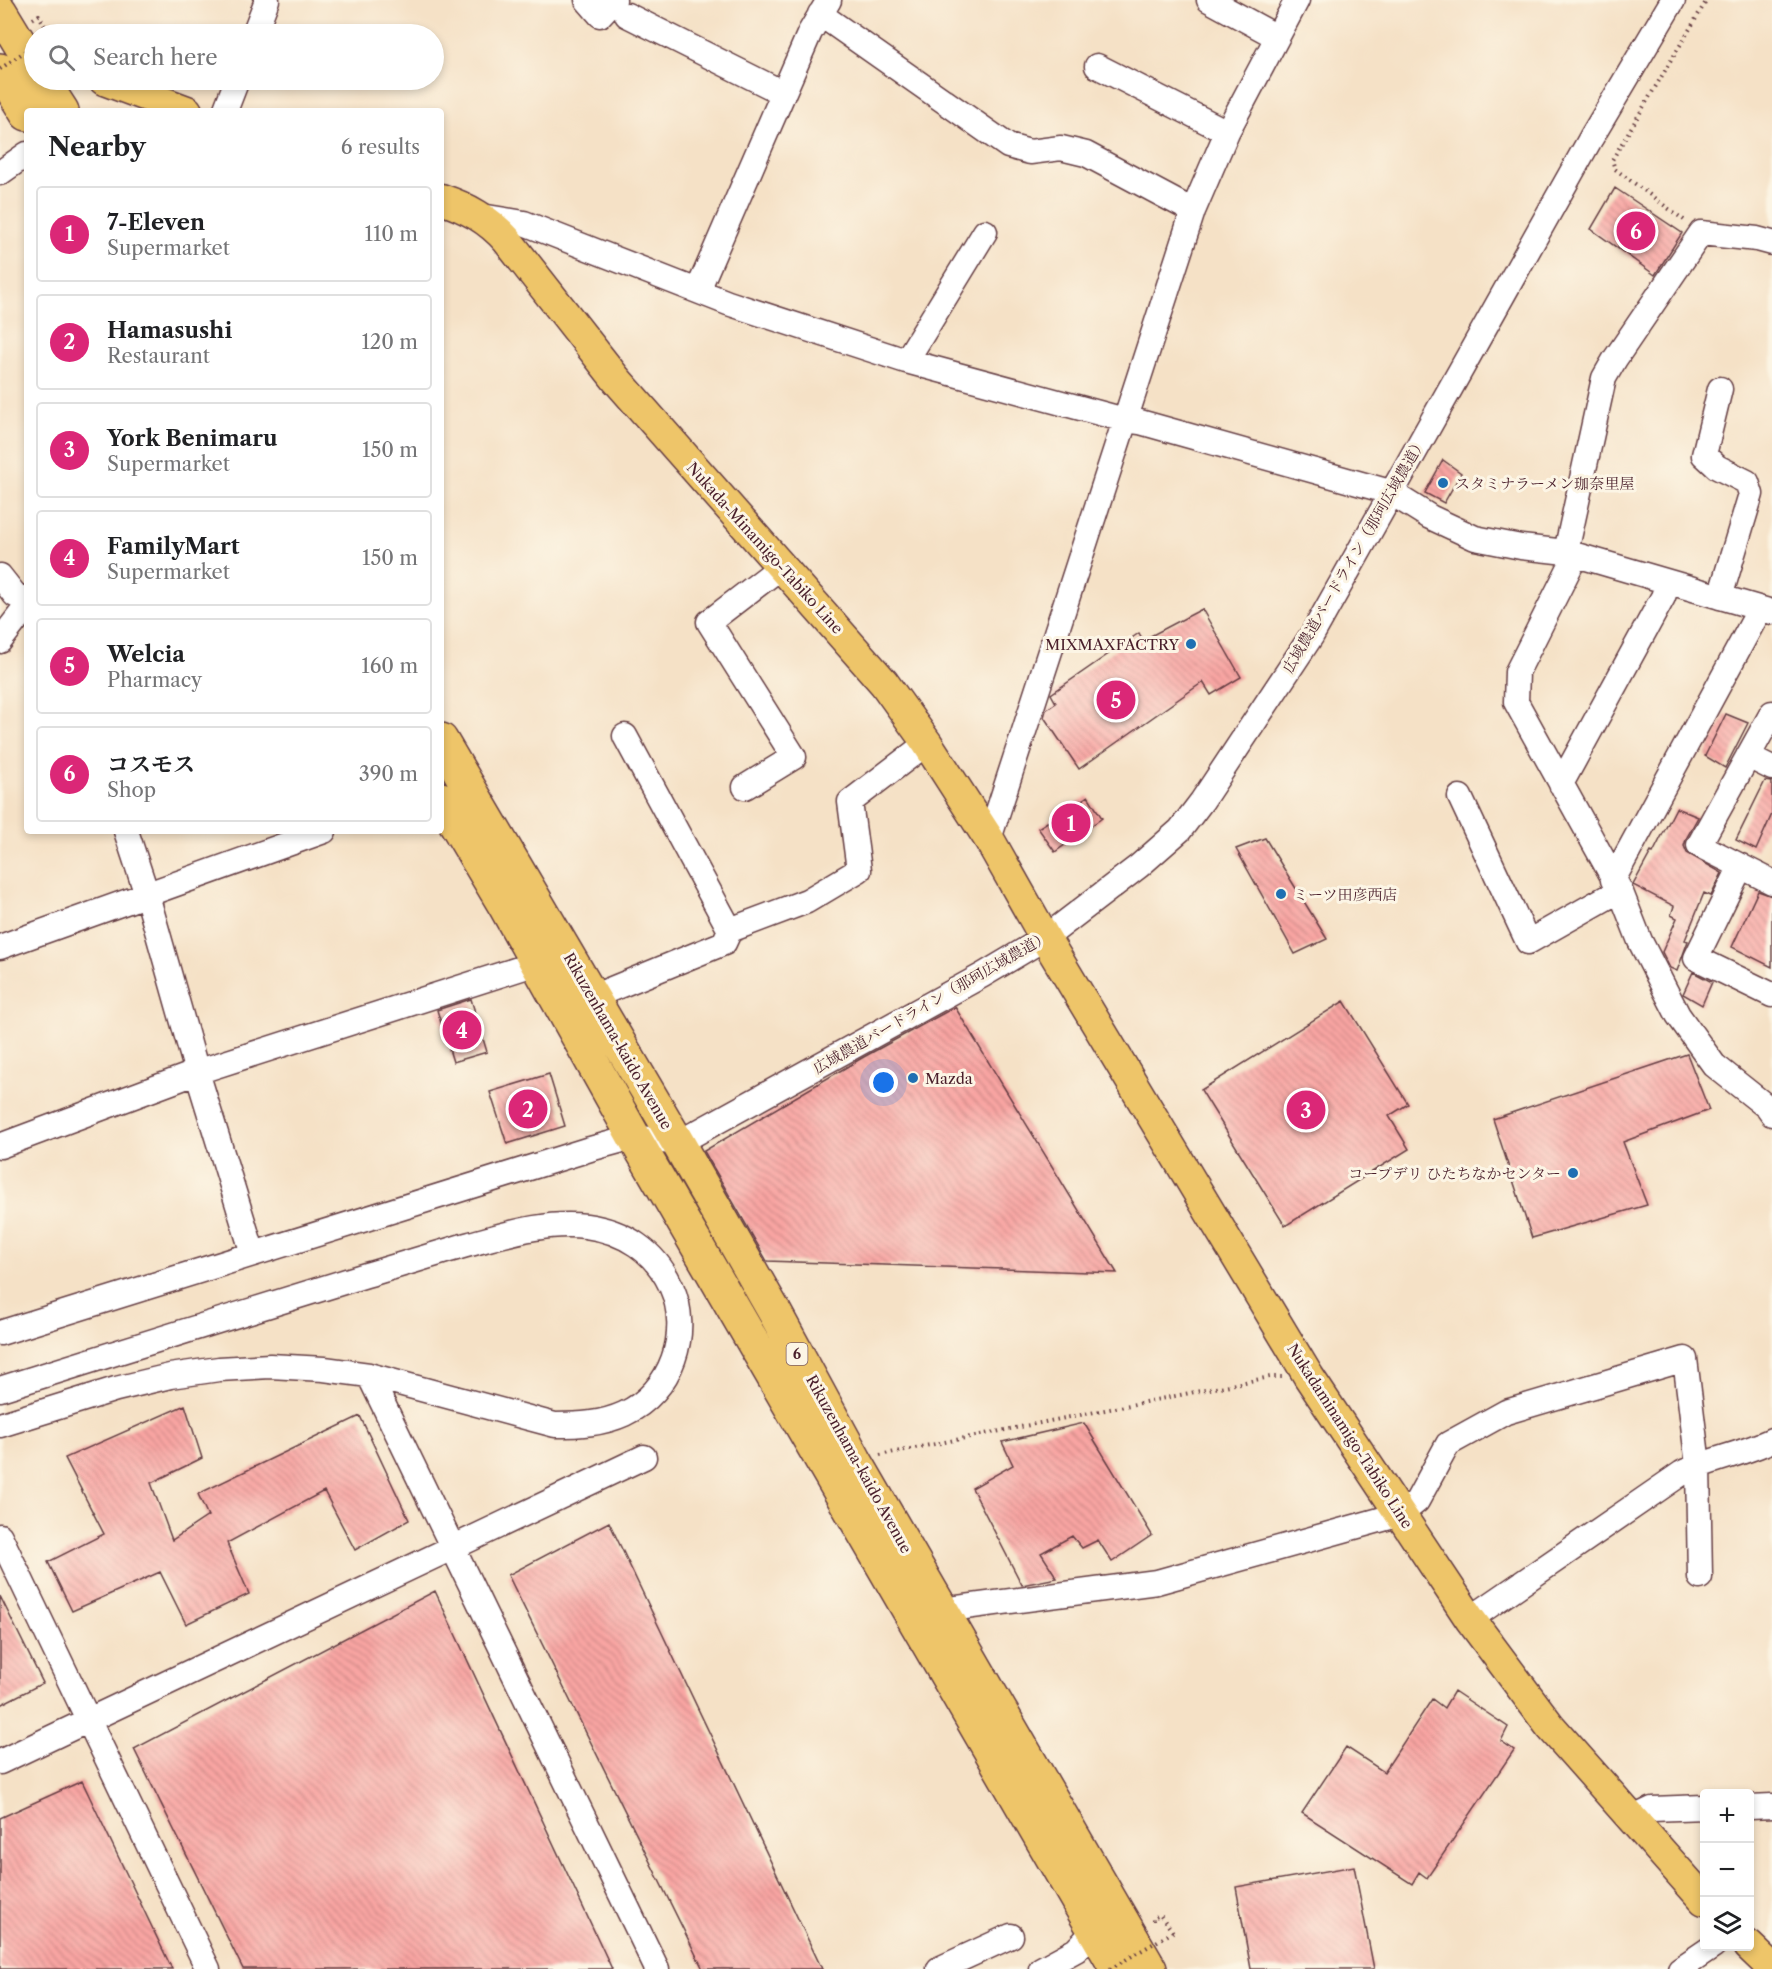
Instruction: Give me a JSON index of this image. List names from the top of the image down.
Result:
{
  "streets": {
    "highway": ["Rikuzenhama-kaido Avenue", "6"],
    "main road": ["Nukada-Minamigo-Tabiko Line", "Nukadaminamigo-Tabiko Line"],
    "street": ["広域農道バードライン（那珂広域農道）"]
  },
  "crossings": [
    ["Nukada-Minamigo-Tabiko Line", "広域農道バードライン（那珂広域農道）"],
    ["Nukada-Minamigo-Tabiko Line", "Nukadaminamigo-Tabiko Line"],
    ["広域農道バードライン（那珂広域農道）", "Rikuzenhama-kaido Avenue"],
    ["広域農道バードライン（那珂広域農道）", "Nukadaminamigo-Tabiko Line"]
  ],
  "places": [
    "スタミナラーメン珈奈里屋",
    "MIXMAXFACTRY",
    "ミーツ田彦西店",
    "Mazda",
    "コープデリ ひたちなかセンター"
  ],
  "page": {
    "search": "Search here",
    "heading": ["Nearby", "6 results"],
    "list": [
      {
        "mark": "1",
        "name": "7-Eleven",
        "note": "Supermarket",
        "value": "110 m"
      },
      {
        "mark": "2",
        "name": "Hamasushi",
        "note": "Restaurant",
        "value": "120 m"
      },
      {
        "mark": "3",
        "name": "York Benimaru",
        "note": "Supermarket",
        "value": "150 m"
      },
      {
        "mark": "4",
        "name": "FamilyMart",
        "note": "Supermarket",
        "value": "150 m"
      },
      {
        "mark": "5",
        "name": "Welcia",
        "note": "Pharmacy",
        "value": "160 m"
      },
      {
        "mark": "6",
        "name": "コスモス",
        "note": "Shop",
        "value": "390 m"
      }
    ],
    "pins": [
      "6",
      "5",
      "1",
      "4",
      "2",
      "3"
    ],
    "map_buttons": ["+", "−"]
  }
}
